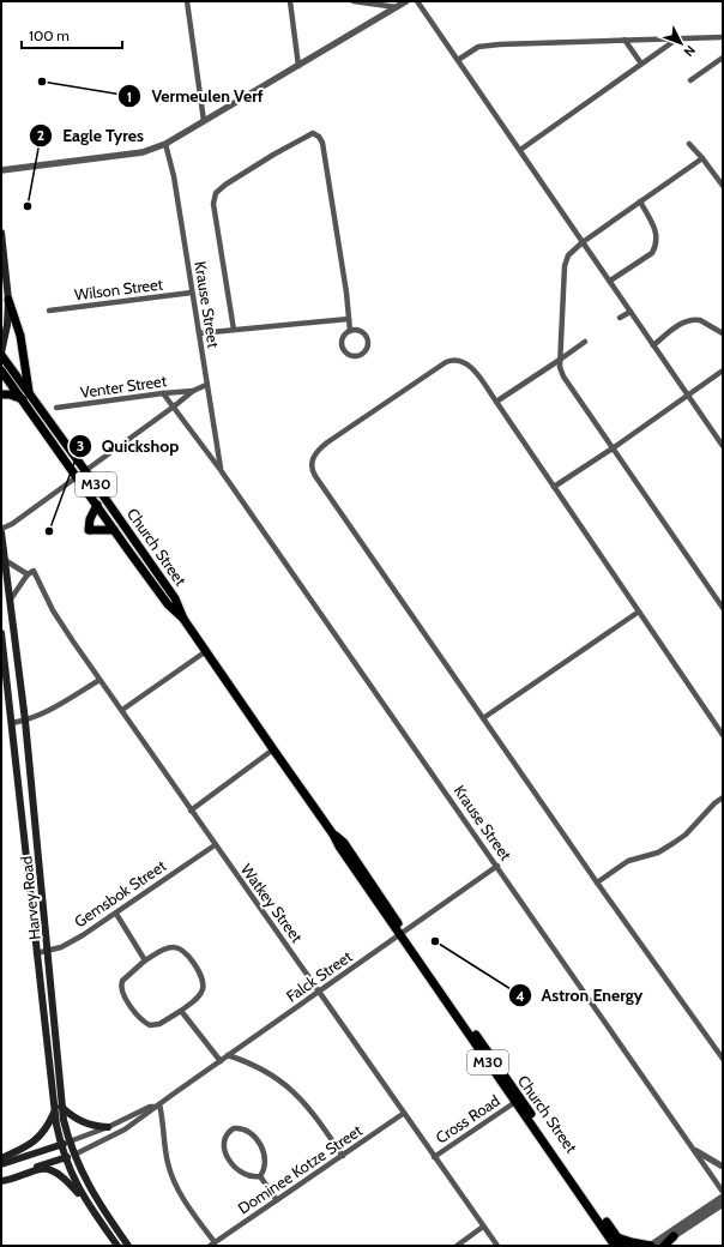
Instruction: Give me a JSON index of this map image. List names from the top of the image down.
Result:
{
  "streets": {
    "main road": [
      "M30",
      "Church Street",
      "Harvey Road",
      "Falck Street"
    ],
    "street": [
      "Wilson Street",
      "Krause Street",
      "Venter Street",
      "Gemsbok Street",
      "Watkey Street",
      "Cross Road",
      "Dominee Kotze Street"
    ]
  },
  "crossings": [
    ["Wilson Street", "Krause Street"],
    ["Krause Street", "Venter Street"],
    ["Krause Street", "Falck Street"],
    ["Church Street", "Falck Street"],
    ["Church Street", "Cross Road"],
    ["Gemsbok Street", "Harvey Road"],
    ["Gemsbok Street", "Watkey Street"],
    ["Harvey Road", "Falck Street"],
    ["Watkey Street", "Falck Street"],
    ["Watkey Street", "Cross Road"],
    ["Watkey Street", "Dominee Kotze Street"]
  ],
  "places": [
    "Vermeulen Verf",
    "Eagle Tyres",
    "Quickshop",
    "Astron Energy"
  ],
  "scale_bar": "100 m",
  "north": "bottom right"
}
